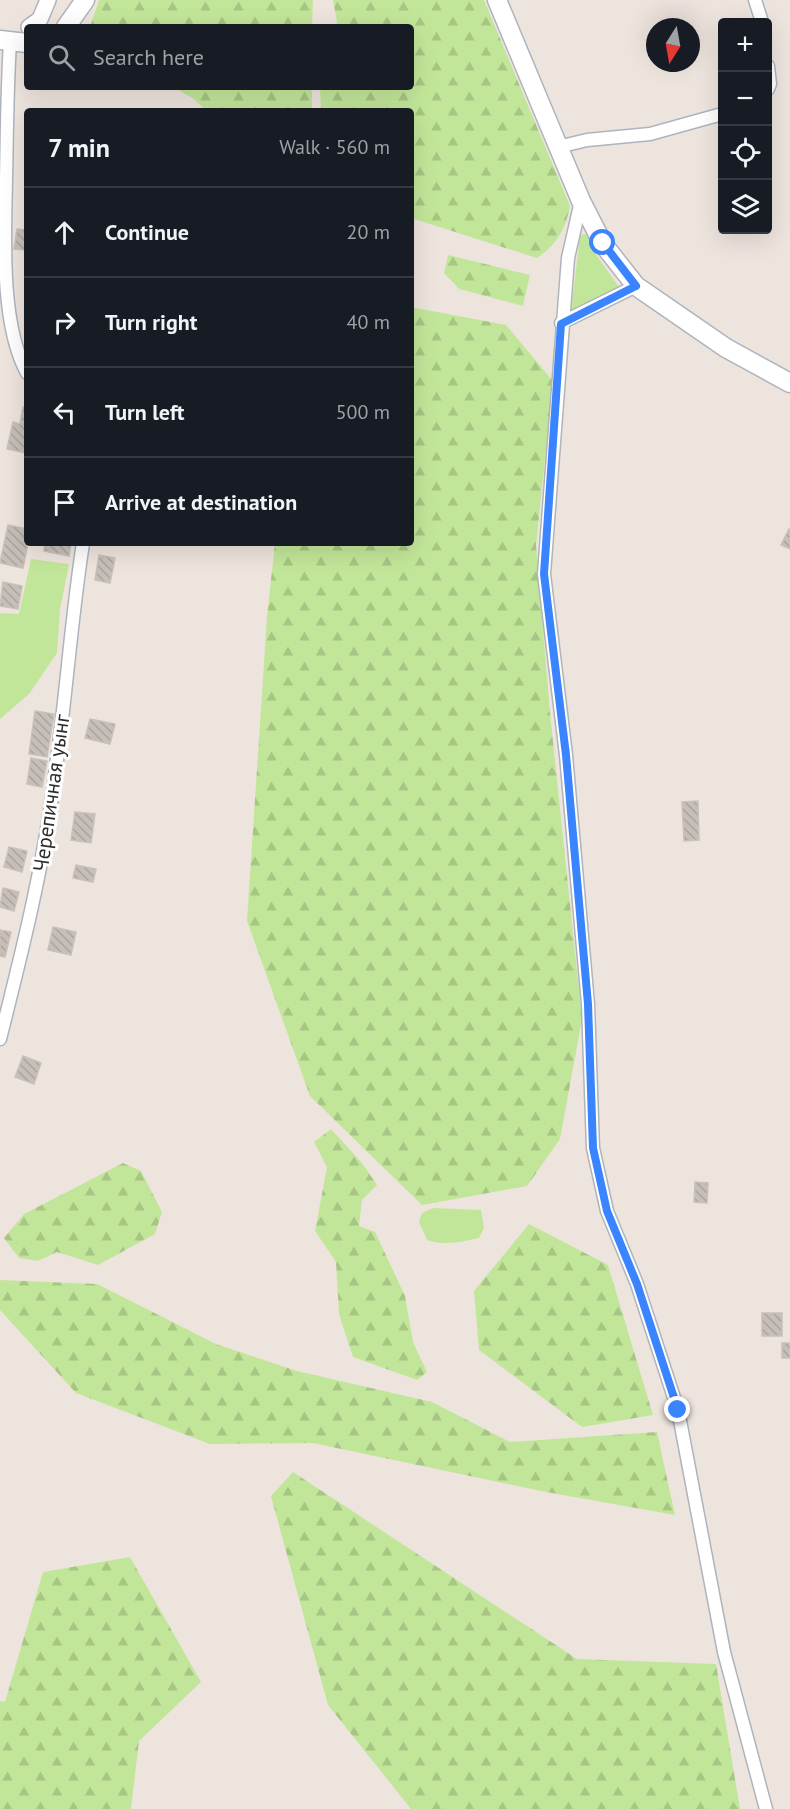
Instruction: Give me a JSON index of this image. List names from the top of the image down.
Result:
{
  "streets": {
    "street": ["Черепичная уынг"]
  },
  "north": "bottom",
  "page": {
    "map_buttons": ["+", "−"],
    "search": "Search here",
    "heading": ["7 min", "Walk · 560 m"],
    "list": [
      ["Continue", "20 m"],
      ["Turn right", "40 m"],
      ["Turn left", "500 m"],
      "Arrive at destination"
    ]
  }
}
